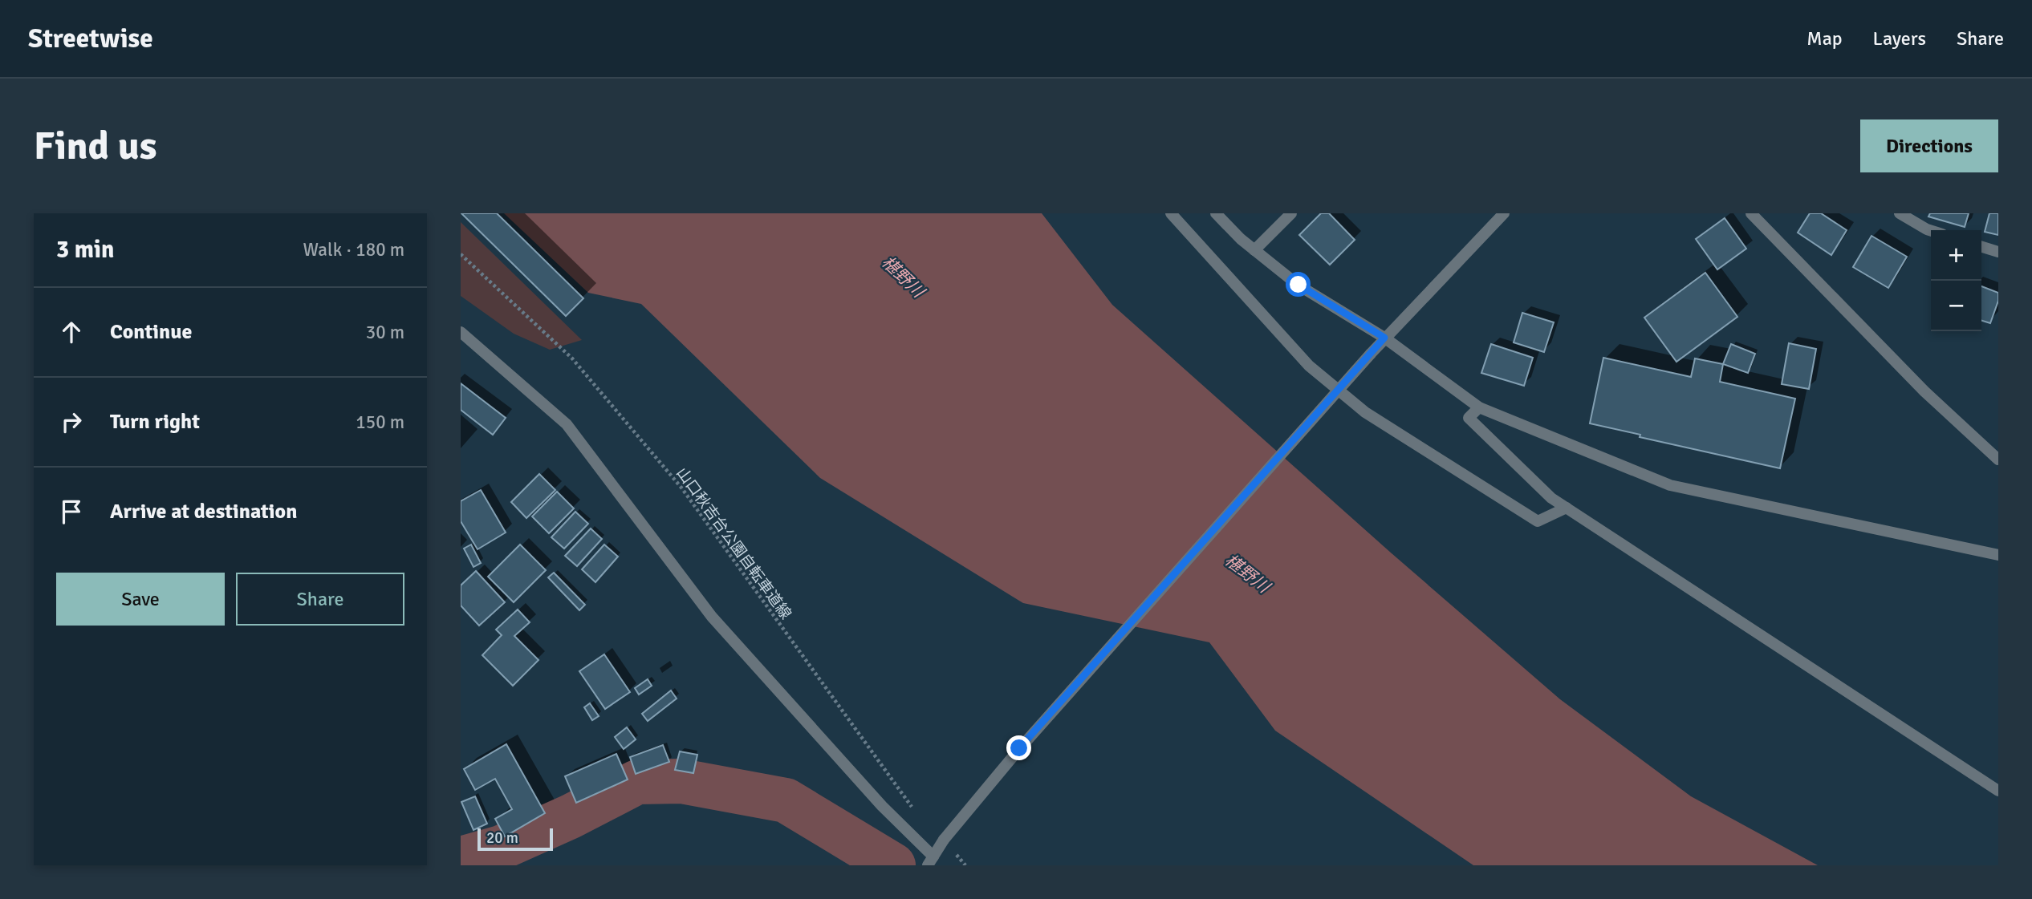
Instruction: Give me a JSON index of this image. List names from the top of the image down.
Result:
{
  "streets": {
    "path": ["山口秋吉台公園自転車道線"]
  },
  "water": ["椹野川"],
  "scale_bar": "20 m",
  "page": {
    "header": "Streetwise",
    "nav": ["Map", "Layers", "Share"],
    "buttons": [
      "Directions",
      ["Save", "Share"]
    ],
    "title": "Find us",
    "heading": ["3 min", "Walk · 180 m"],
    "map_buttons": ["+", "−"],
    "list": [
      ["Continue", "30 m"],
      ["Turn right", "150 m"],
      "Arrive at destination"
    ],
    "scale": "20 m"
  }
}
